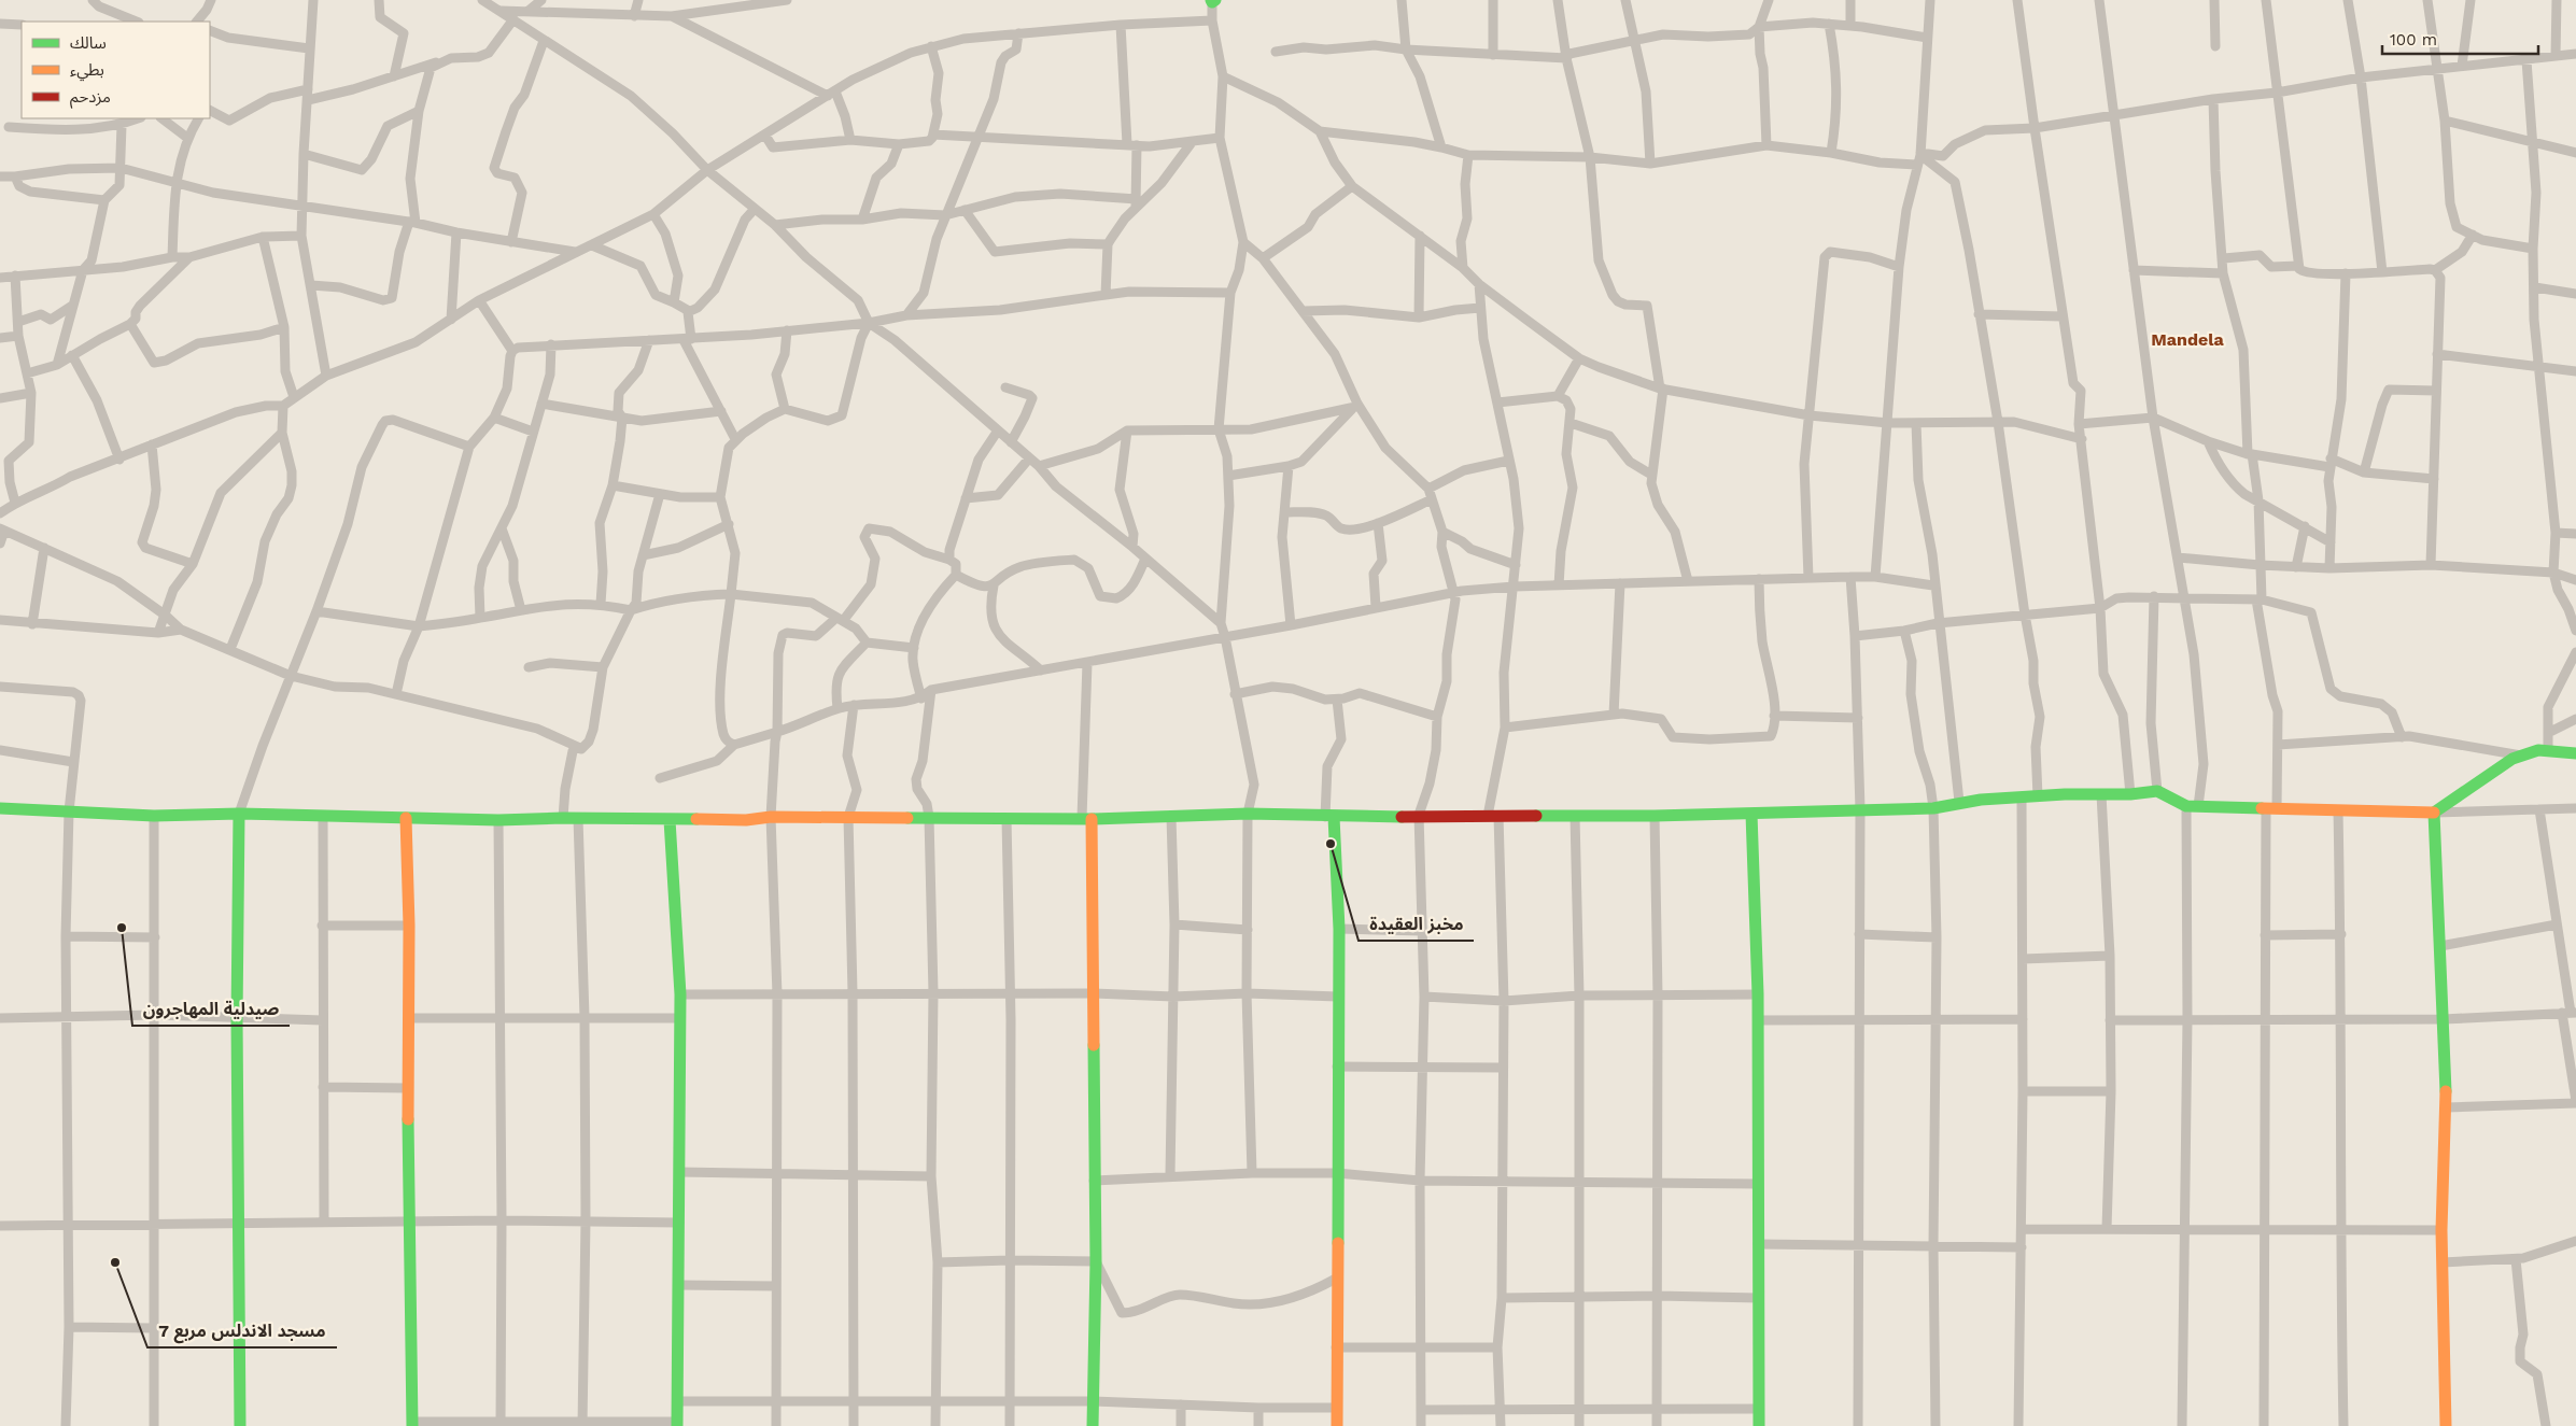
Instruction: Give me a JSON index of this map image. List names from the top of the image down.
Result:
{
  "districts": ["Mandela"],
  "places": ["مخبز العقيدة", "صيدلية المهاجرون", "مسجد الاندلس مربع 7"],
  "legend": ["سالك", "بطيء", "مزدحم"],
  "scale_bar": "100 m"
}
